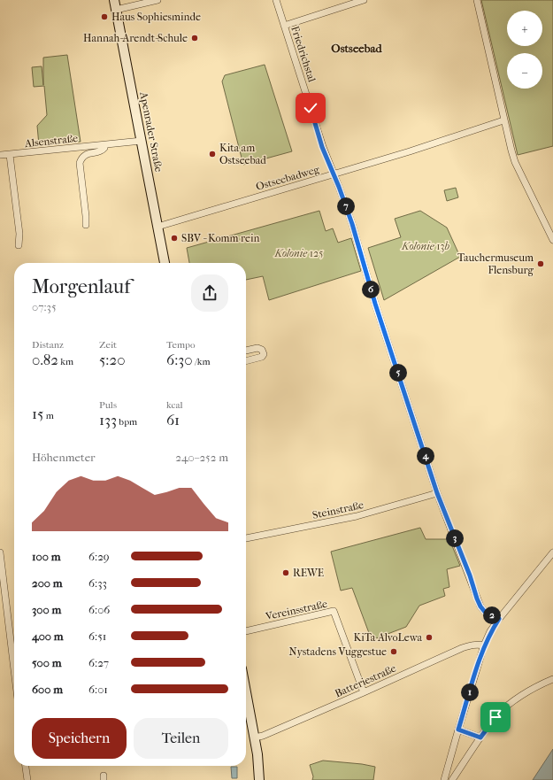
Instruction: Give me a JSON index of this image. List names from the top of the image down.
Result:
{
  "streets": {
    "main road": ["Apenrader Straße"],
    "street": [
      "Friedrichstal",
      "Alsenstraße",
      "Ostseebadweg",
      "Steinstraße",
      "Vereinsstraße",
      "Batteriestraße"
    ]
  },
  "crossings": [
    ["Friedrichstal", "Ostseebadweg"],
    ["Friedrichstal", "Steinstraße"],
    ["Apenrader Straße", "Alsenstraße"],
    ["Apenrader Straße", "Ostseebadweg"],
    ["Vereinsstraße", "Batteriestraße"]
  ],
  "districts": ["Ostseebad"],
  "parks": ["Kolonie 13b", "Kolonie 125"],
  "places": [
    "Haus Sophiesminde",
    "Hannah-Arendt-Schule",
    "Kita am Ostseebad",
    "SBV - Komm rein",
    "Tauchermuseum Flensburg",
    "REWE",
    "KiTa AlvoLewa",
    "Nystadens Vuggestue"
  ],
  "page": {
    "map_buttons": ["+", "−"],
    "pins": [
      "7",
      "6",
      "5",
      "4",
      "3",
      "2",
      "1"
    ],
    "heading": ["Morgenlauf", "07:35"],
    "stats": [
      ["Distanz", "0.82 km"],
      ["Zeit", "5:20"],
      ["Tempo", "6:30 /km"],
      ["15 m"],
      ["Puls", "133 bpm"],
      ["kcal", "61"]
    ],
    "chart": ["Höhenmeter", "240–252 m"],
    "list": [
      {
        "name": "100 m",
        "note": "6:29"
      },
      {
        "name": "200 m",
        "note": "6:33"
      },
      {
        "name": "300 m",
        "note": "6:06"
      },
      {
        "name": "400 m",
        "note": "6:51"
      },
      {
        "name": "500 m",
        "note": "6:27"
      },
      {
        "name": "600 m",
        "note": "6:01"
      }
    ],
    "buttons": ["Speichern", "Teilen"]
  }
}
